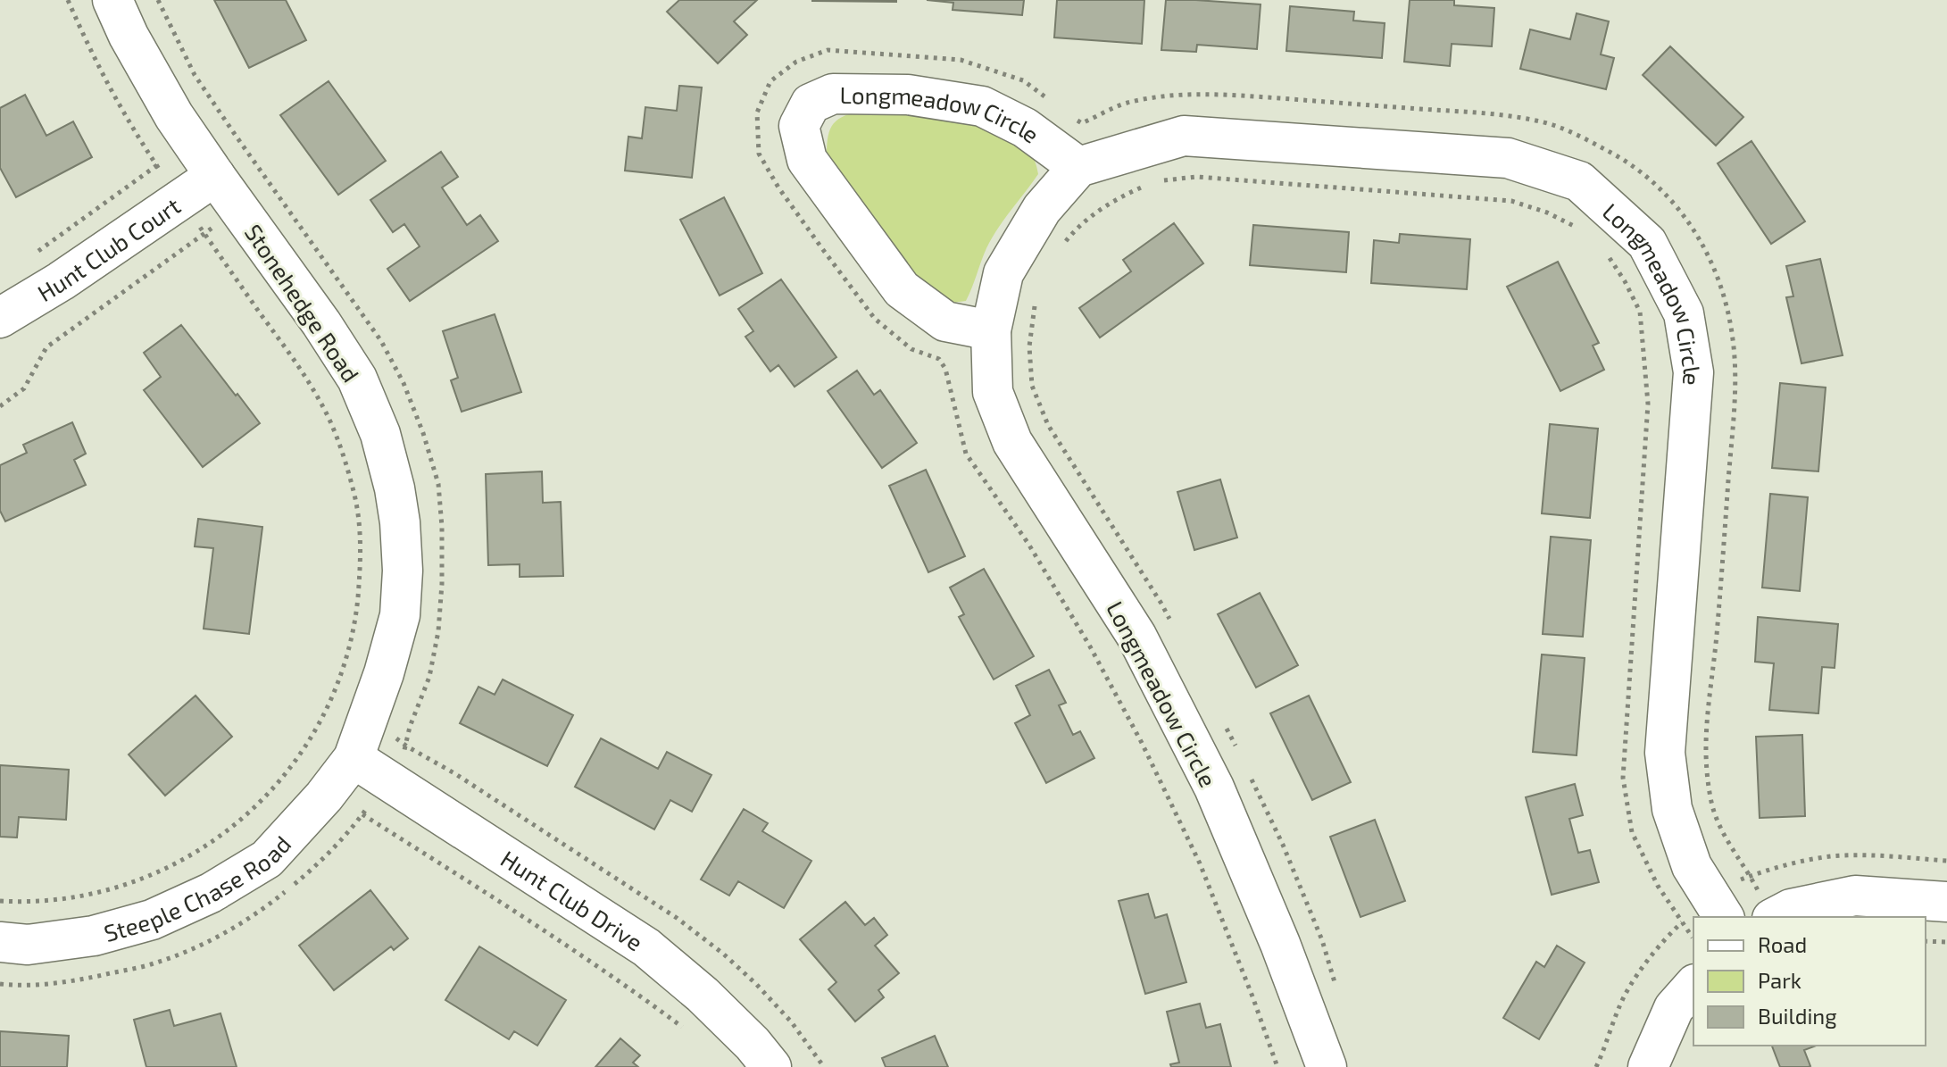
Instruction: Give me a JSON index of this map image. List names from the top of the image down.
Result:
{
  "streets": {
    "street": [
      "Longmeadow Circle",
      "Hunt Club Court",
      "Stonehedge Road",
      "Steeple Chase Road",
      "Hunt Club Drive"
    ]
  },
  "crossings": [
    ["Hunt Club Court", "Stonehedge Road"],
    ["Stonehedge Road", "Steeple Chase Road"],
    ["Stonehedge Road", "Hunt Club Drive"],
    ["Steeple Chase Road", "Hunt Club Drive"]
  ],
  "legend": ["Road", "Park", "Building"]
}
